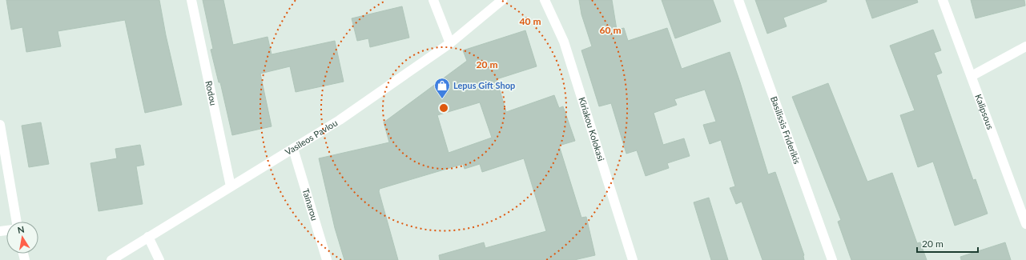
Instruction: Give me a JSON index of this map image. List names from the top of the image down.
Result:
{
  "streets": {
    "street": [
      "Rodou",
      "Kalipsous",
      "Kiriakou Kolokasi",
      "Basilissis Friderikis",
      "Vasileos Pavlou",
      "Tainarou"
    ]
  },
  "crossings": [
    ["Rodou", "Vasileos Pavlou"],
    ["Vasileos Pavlou", "Tainarou"]
  ],
  "places": {
    "shop": ["Lepus Gift Shop"]
  },
  "scale_bar": "20 m",
  "north": "top",
  "rings": ["40 m", "60 m", "20 m"]
}
